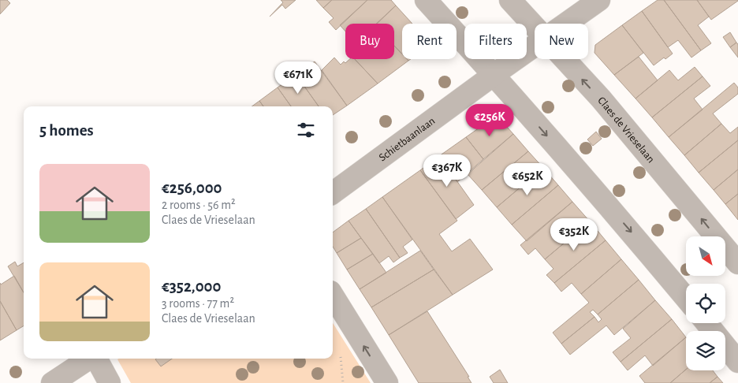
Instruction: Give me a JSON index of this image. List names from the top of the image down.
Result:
{
  "streets": {
    "street": ["Claes de Vrieselaan", "Schietbaanlaan"]
  },
  "north": "bottom right",
  "page": {
    "chip": [
      "Buy",
      "Rent",
      "Filters",
      "New"
    ],
    "price": [
      "€671K",
      "€256K",
      "€367K",
      "€652K",
      "€352K"
    ],
    "heading": "5 homes",
    "list": [
      {
        "name": "€256,000",
        "note": "2 rooms · 56 m² · Claes de Vrieselaan"
      },
      {
        "name": "€352,000",
        "note": "3 rooms · 77 m² · Claes de Vrieselaan"
      }
    ]
  }
}
